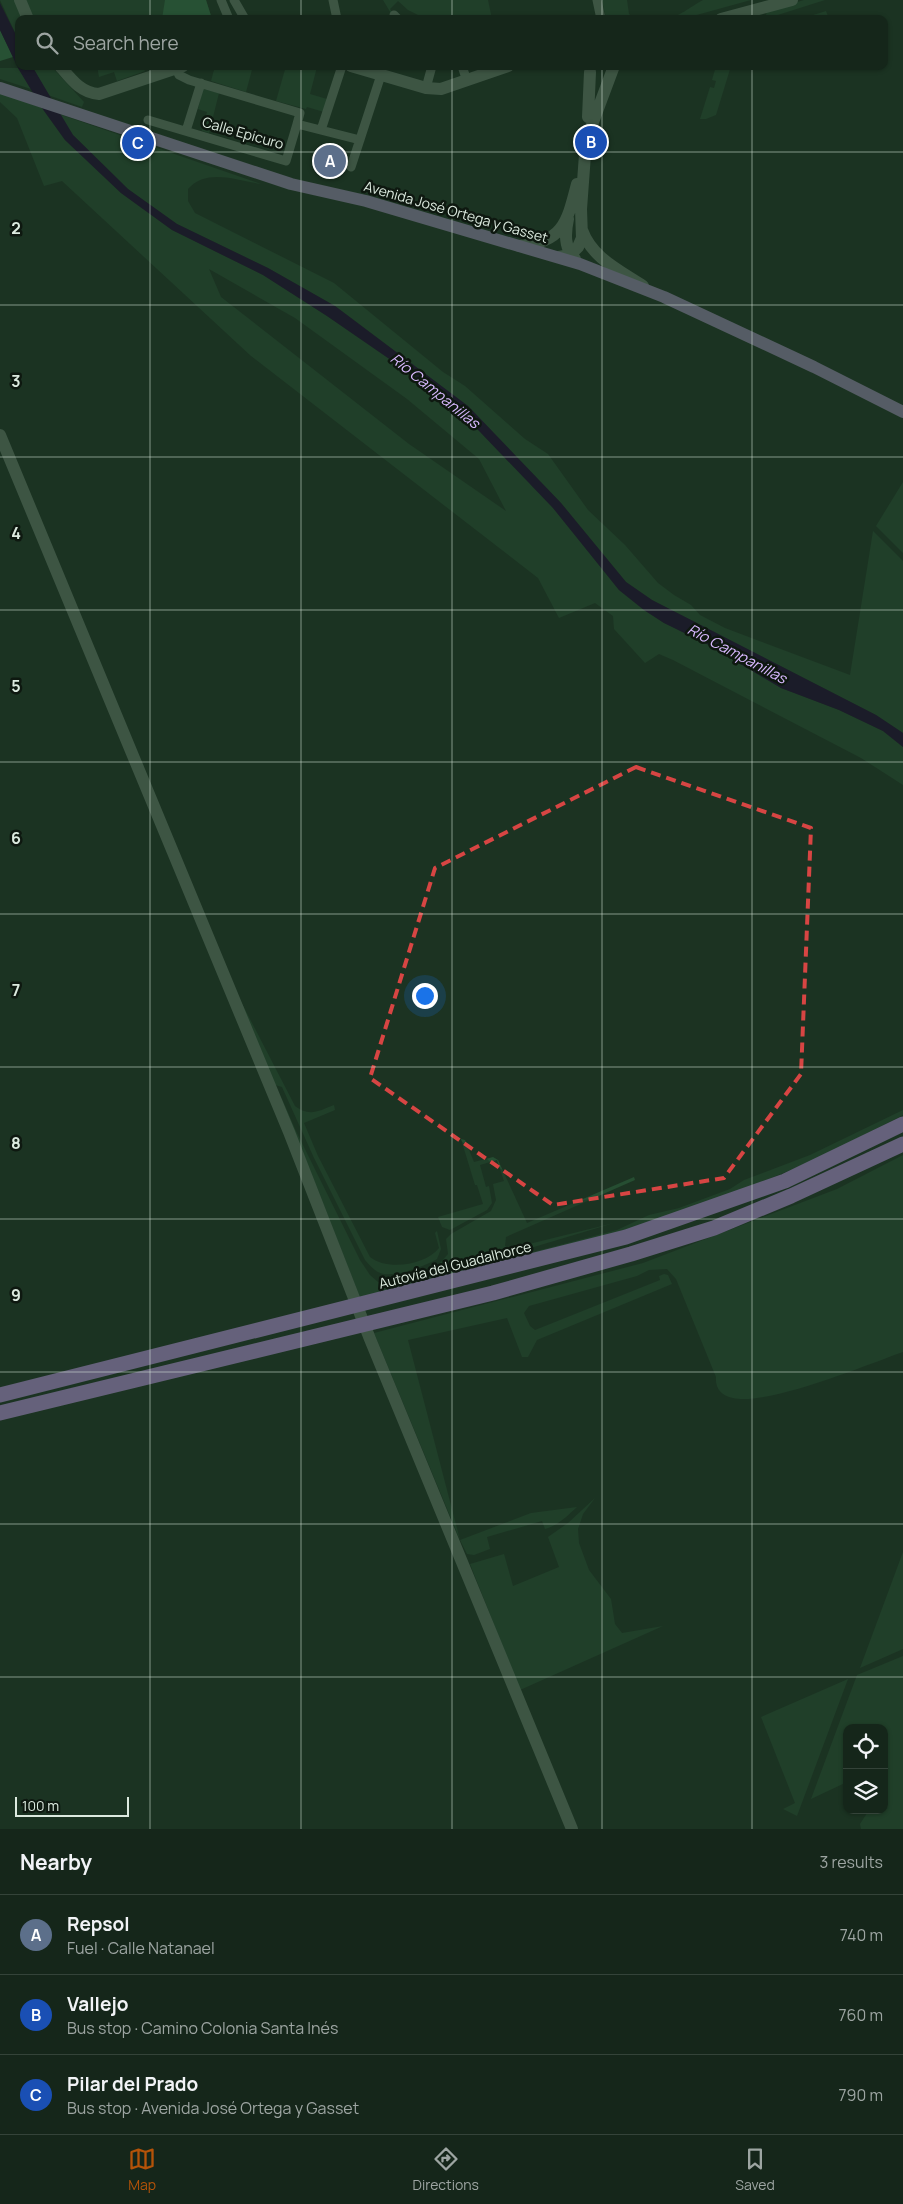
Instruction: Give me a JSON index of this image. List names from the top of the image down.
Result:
{
  "streets": {
    "highway": ["Autovía del Guadalhorce"],
    "main road": ["Avenida José Ortega y Gasset"],
    "street": ["Calle Epicuro"]
  },
  "water": ["Río Campanillas"],
  "scale_bar": "100 m",
  "page": {
    "search": "Search here",
    "pins": ["B", "C", "A"],
    "scale": "100 m",
    "heading": ["Nearby", "3 results"],
    "list": [
      {
        "mark": "A",
        "name": "Repsol",
        "note": "Fuel · Calle Natanael",
        "value": "740 m"
      },
      {
        "mark": "B",
        "name": "Vallejo",
        "note": "Bus stop · Camino Colonia Santa Inés",
        "value": "760 m"
      },
      {
        "mark": "C",
        "name": "Pilar del Prado",
        "note": "Bus stop · Avenida José Ortega y Gasset",
        "value": "790 m"
      }
    ],
    "nav": ["Map", "Directions", "Saved"]
  },
  "grid": {
    "rows": [
      "2",
      "3",
      "4",
      "5",
      "6",
      "7",
      "8",
      "9"
    ]
  }
}
